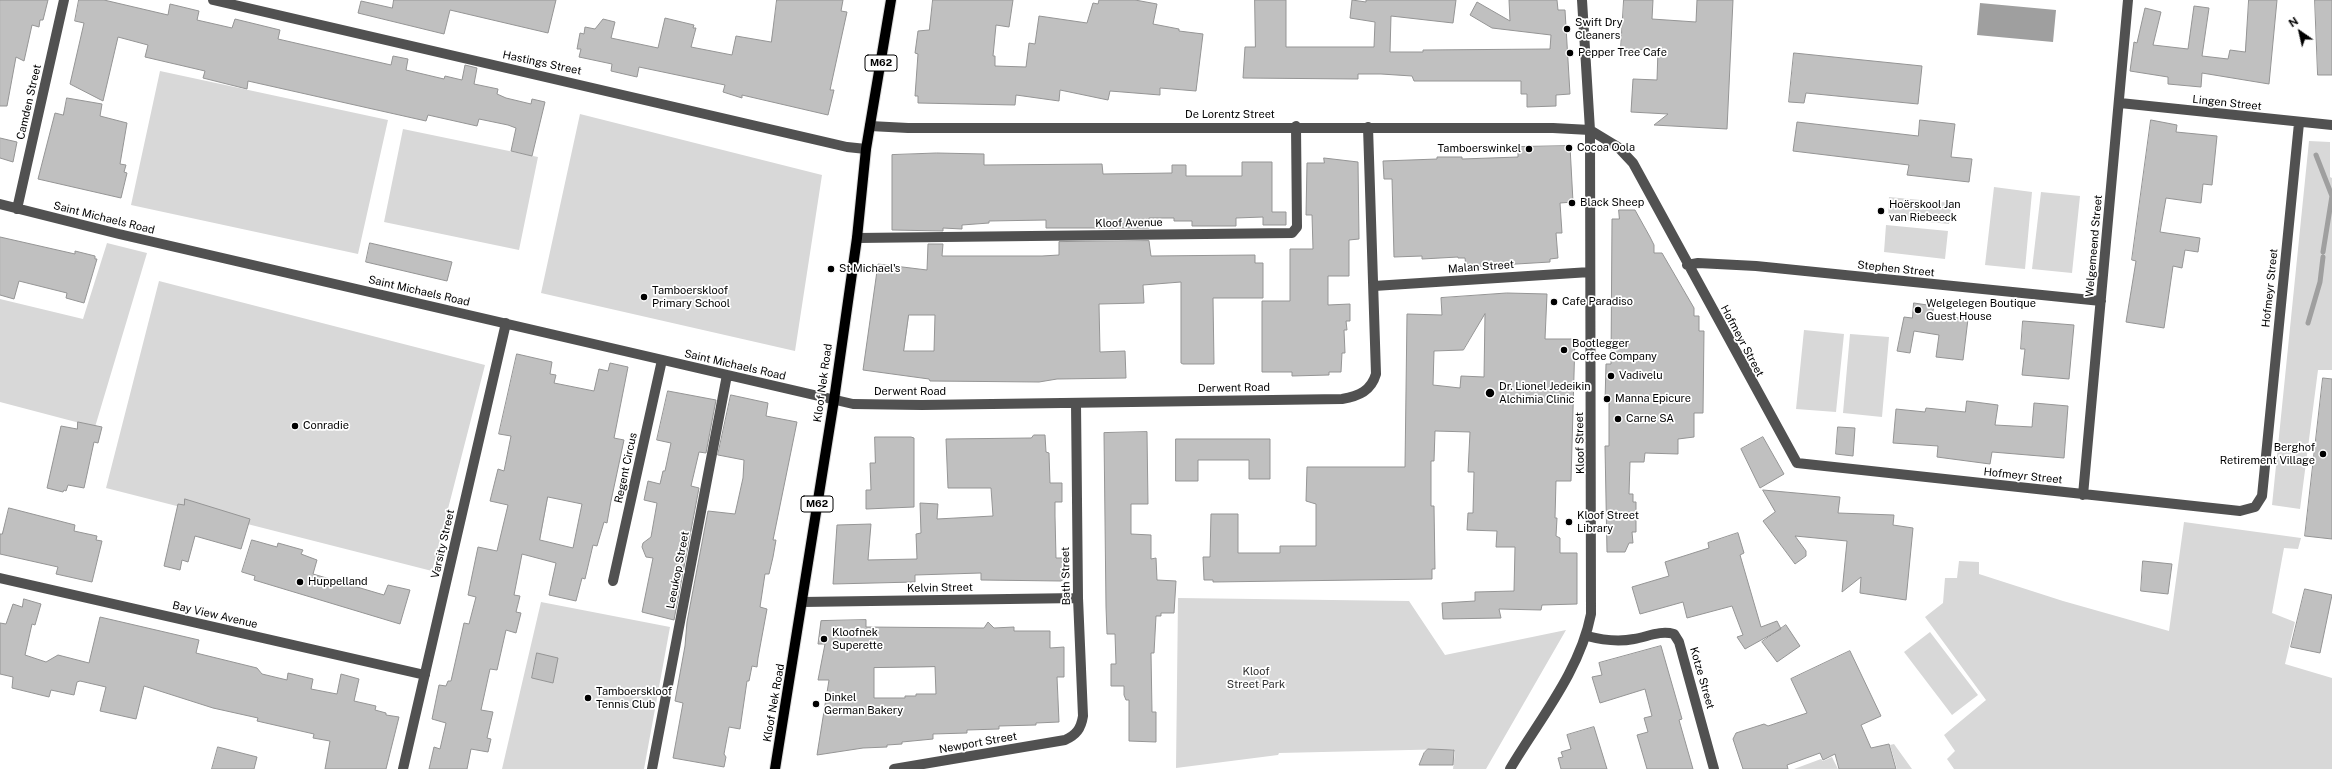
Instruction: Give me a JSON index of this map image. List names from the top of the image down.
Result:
{
  "streets": {
    "main road": ["M62", "Kloof Nek Road"],
    "street": [
      "Hastings Street",
      "Camden Street",
      "Lingen Street",
      "De Lorentz Street",
      "Saint Michaels Road",
      "Kloof Avenue",
      "Welgemeend Street",
      "Malan Street",
      "Stephen Street",
      "Hofmeyr Street",
      "Derwent Road",
      "Kloof Street",
      "Regent Circus",
      "Varsity Street",
      "Leeukop Street",
      "Bath Street",
      "Kelvin Street",
      "Bay View Avenue",
      "Kotze Street",
      "Newport Street"
    ]
  },
  "crossings": [
    ["Hastings Street", "Kloof Nek Road"],
    ["Camden Street", "Saint Michaels Road"],
    ["Lingen Street", "Welgemeend Street"],
    ["Lingen Street", "Hofmeyr Street"],
    ["De Lorentz Street", "Kloof Avenue"],
    ["De Lorentz Street", "Hofmeyr Street"],
    ["De Lorentz Street", "Kloof Nek Road"],
    ["De Lorentz Street", "Derwent Road"],
    ["De Lorentz Street", "Kloof Street"],
    ["Saint Michaels Road", "Kloof Nek Road"],
    ["Saint Michaels Road", "Derwent Road"],
    ["Saint Michaels Road", "Regent Circus"],
    ["Saint Michaels Road", "Varsity Street"],
    ["Saint Michaels Road", "Leeukop Street"],
    ["Kloof Avenue", "Kloof Nek Road"],
    ["Welgemeend Street", "Stephen Street"],
    ["Welgemeend Street", "Hofmeyr Street"],
    ["Malan Street", "Derwent Road"],
    ["Malan Street", "Kloof Street"],
    ["Stephen Street", "Hofmeyr Street"],
    ["Hofmeyr Street", "Kloof Street"],
    ["Kloof Nek Road", "Derwent Road"],
    ["Kloof Nek Road", "Kelvin Street"],
    ["Derwent Road", "Bath Street"],
    ["Kloof Street", "Kotze Street"],
    ["Varsity Street", "Bay View Avenue"],
    ["Bath Street", "Kelvin Street"],
    ["Bath Street", "Newport Street"]
  ],
  "parks": ["Kloof Street Park"],
  "places": [
    "Swift Dry Cleaners",
    "Pepper Tree Cafe",
    "Cocoa Oola",
    "Tamboerswinkel",
    "Black Sheep",
    "Hoërskool Jan van Riebeeck",
    "St Michael's",
    "Tamboerskloof Primary School",
    "Cafe Paradiso",
    "Welgelegen Boutique Guest House",
    "Bootlegger Coffee Company",
    "Vadivelu",
    "Dr. Lionel Jedeikin Alchimia Clinic",
    "Manna Epicure",
    "Carne SA",
    "Conradie",
    "Berghof Retirement Village",
    "Kloof Street Library",
    "Huppelland",
    "Kloofnek Superette",
    "Tamboerskloof Tennis Club",
    "Dinkel German Bakery"
  ],
  "north": "top left"
}
